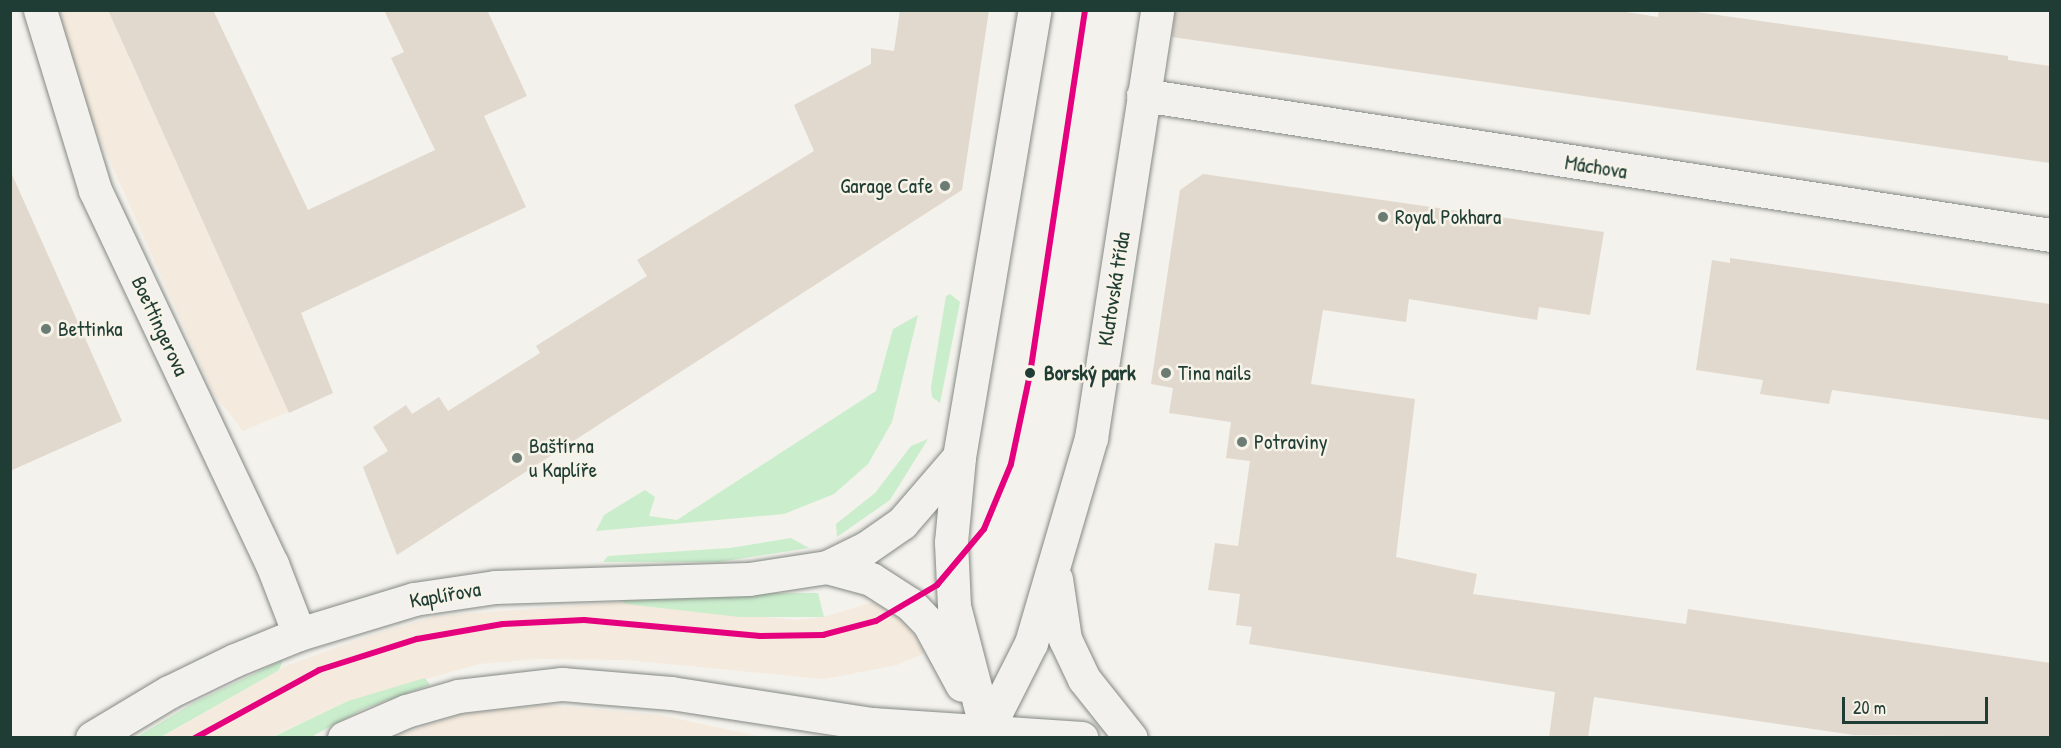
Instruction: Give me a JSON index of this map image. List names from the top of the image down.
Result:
{
  "streets": {
    "street": [
      "Máchova",
      "Klatovská třída",
      "Boettingerova",
      "Kaplířova"
    ]
  },
  "crossings": [
    ["Máchova", "Klatovská třída"],
    ["Boettingerova", "Kaplířova"]
  ],
  "places": [
    "Garage Cafe",
    "Royal Pokhara",
    "Bettinka",
    "Borský park",
    "Tina nails",
    "Potraviny",
    "Baštírna u Kaplíře"
  ],
  "scale_bar": "20 m"
}
